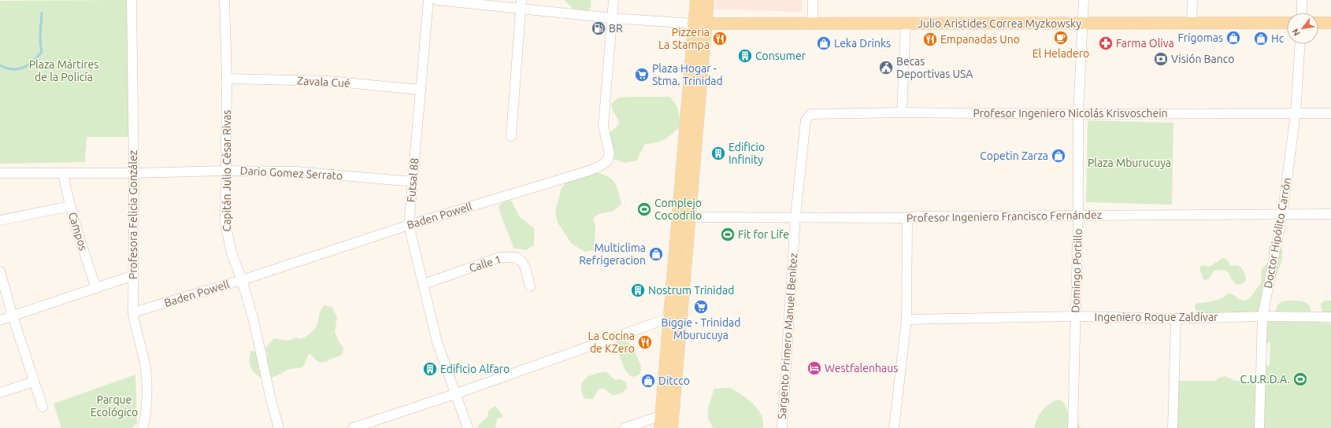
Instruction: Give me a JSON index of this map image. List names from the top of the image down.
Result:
{
  "streets": {
    "main road": ["Julio Aristides Correa Myzkowsky"],
    "street": [
      "Zavala Cué",
      "Profesor Ingeniero Nicolás Krisvoschein",
      "Capitán Julio César Rivas",
      "Dario Gomez Serrato",
      "Futsal 88",
      "Profesora Felicia González",
      "Baden Powell",
      "Profesor Ingeniero Francisco Fernández",
      "Campos",
      "Doctor Hipólito Carrón",
      "Calle 1",
      "Domingo Portillo",
      "Ingeniero Roque Zaldívar",
      "Sargento Primero Manuel Benítez"
    ]
  },
  "crossings": [
    ["Julio Aristides Correa Myzkowsky", "Domingo Portillo"],
    ["Zavala Cué", "Capitán Julio César Rivas"],
    ["Zavala Cué", "Futsal 88"],
    ["Profesor Ingeniero Nicolás Krisvoschein", "Doctor Hipólito Carrón"],
    ["Profesor Ingeniero Nicolás Krisvoschein", "Domingo Portillo"],
    ["Profesor Ingeniero Nicolás Krisvoschein", "Sargento Primero Manuel Benítez"],
    ["Capitán Julio César Rivas", "Dario Gomez Serrato"],
    ["Capitán Julio César Rivas", "Baden Powell"],
    ["Dario Gomez Serrato", "Futsal 88"],
    ["Dario Gomez Serrato", "Profesora Felicia González"],
    ["Dario Gomez Serrato", "Campos"],
    ["Futsal 88", "Baden Powell"],
    ["Futsal 88", "Calle 1"],
    ["Profesora Felicia González", "Baden Powell"],
    ["Profesor Ingeniero Francisco Fernández", "Doctor Hipólito Carrón"],
    ["Profesor Ingeniero Francisco Fernández", "Domingo Portillo"],
    ["Profesor Ingeniero Francisco Fernández", "Sargento Primero Manuel Benítez"],
    ["Doctor Hipólito Carrón", "Ingeniero Roque Zaldívar"],
    ["Domingo Portillo", "Ingeniero Roque Zaldívar"]
  ],
  "parks": ["Plaza Mártires de la Policía", "Plaza Mburucuya", "Parque Ecológico"],
  "places": {
    "fuel station": ["BR"],
    "cafe": ["El Heladero"],
    "shop": [
      "Frigomas",
      "Hc",
      "Leka Drinks",
      "Copetin Zarza",
      "Multiclima Refrigeracion",
      "Ditcco"
    ],
    "restaurant": ["Pizzeria La Stampa", "Empanadas Uno", "La Cocina de KZero"],
    "pharmacy": ["Farma Oliva"],
    "building": [
      "Consumer",
      "Edificio Infinity",
      "Nostrum Trinidad",
      "Edificio Alfaro"
    ],
    "bank": ["Visión Banco"],
    "public building": ["Becas Deportivas USA"],
    "supermarket": ["Plaza Hogar - Stma. Trinidad", "Biggie - Trinidad Mburucuya"],
    "sports": ["Complejo Cocodrilo", "Fit for Life", "C.U.R.D.A."],
    "hotel": ["Westfalenhaus"]
  },
  "north": "bottom left"
}
